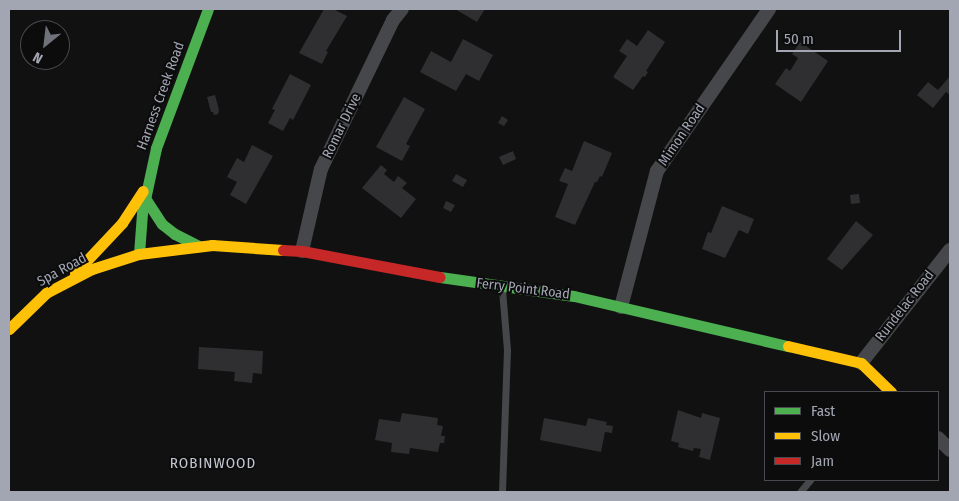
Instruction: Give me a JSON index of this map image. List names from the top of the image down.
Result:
{
  "streets": {
    "street": [
      "Harness Creek Road",
      "Romar Drive",
      "Mimon Road",
      "Spa Road",
      "Ferry Point Road",
      "Rundelac Road"
    ]
  },
  "crossings": [
    ["Harness Creek Road", "Spa Road"],
    ["Harness Creek Road", "Ferry Point Road"],
    ["Romar Drive", "Ferry Point Road"],
    ["Mimon Road", "Ferry Point Road"],
    ["Spa Road", "Ferry Point Road"],
    ["Ferry Point Road", "Rundelac Road"]
  ],
  "districts": ["ROBINWOOD"],
  "legend": ["Fast", "Slow", "Jam"],
  "scale_bar": "50 m",
  "north": "bottom left"
}
